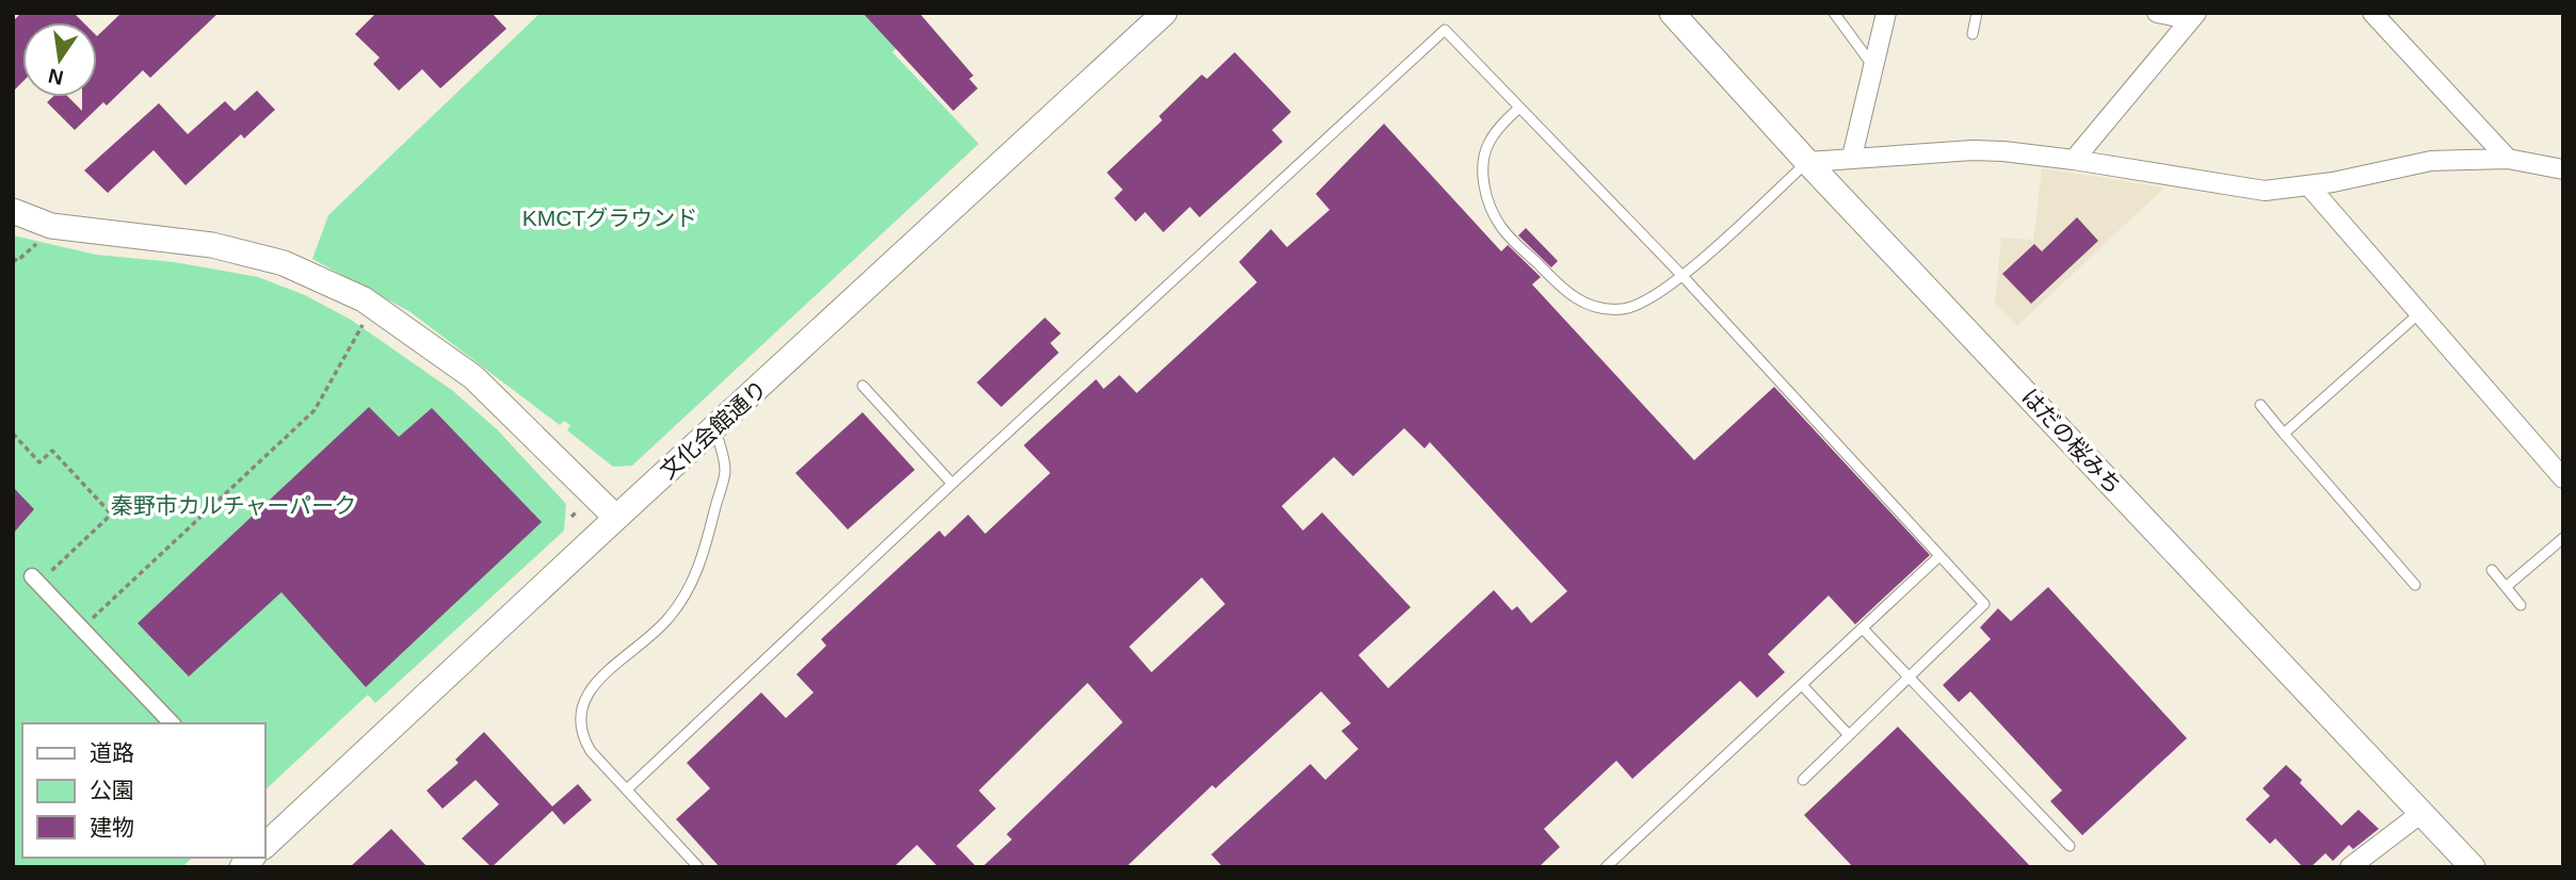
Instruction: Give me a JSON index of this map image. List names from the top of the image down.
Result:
{
  "streets": {
    "street": ["文化会館通り", "はだの桜みち"]
  },
  "parks": ["KMCTグラウンド", "秦野市カルチャーパーク"],
  "legend": ["道路", "公園", "建物"],
  "north": "bottom"
}
